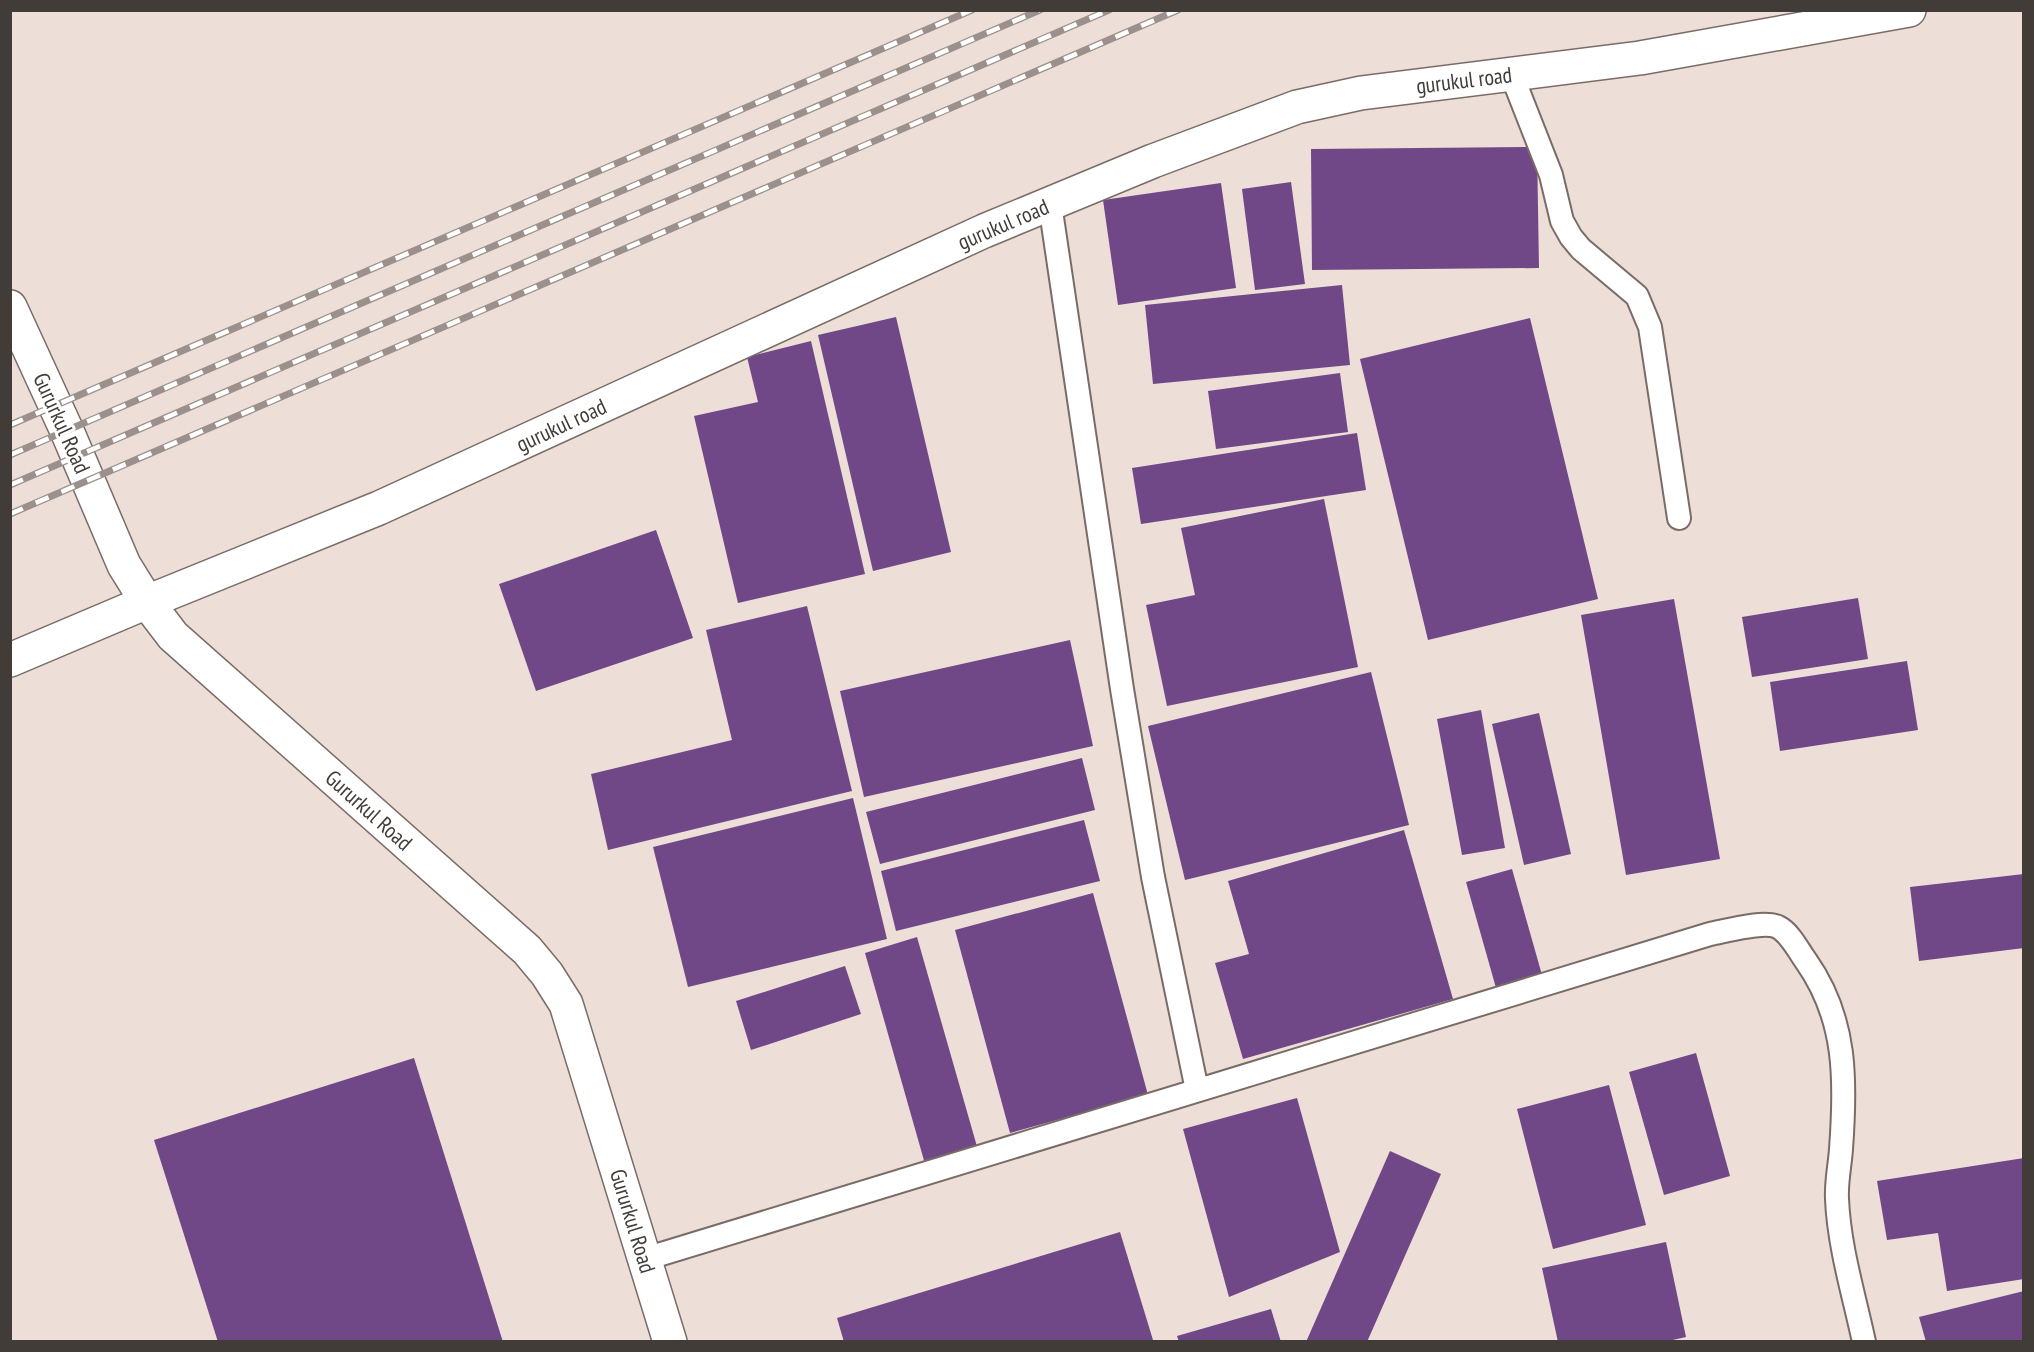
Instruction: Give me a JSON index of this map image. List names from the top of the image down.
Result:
{
  "streets": {
    "street": ["gurukul road", "Gururkul Road"]
  },
  "crossings": [
    ["gurukul road", "Gururkul Road"]
  ]
}
